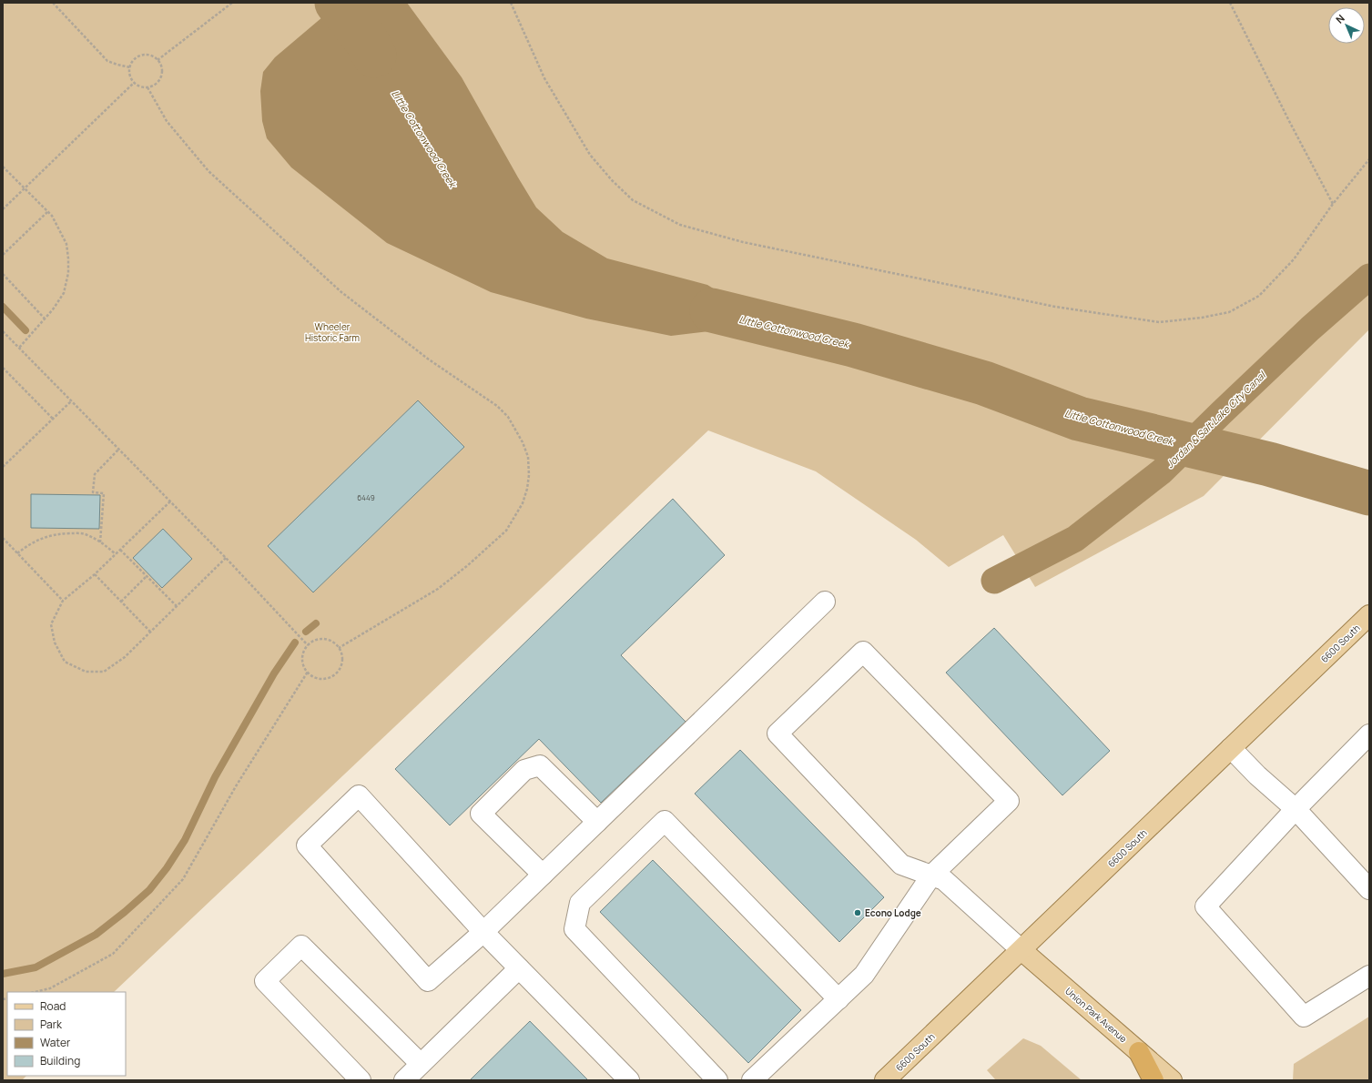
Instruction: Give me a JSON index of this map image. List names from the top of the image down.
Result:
{
  "streets": {
    "main road": ["6600 South", "Union Park Avenue"]
  },
  "crossings": [
    ["6600 South", "Union Park Avenue"]
  ],
  "water": ["Little Cottonwood Creek", "Jordan & Salt Lake City Canal"],
  "parks": ["Wheeler Historic Farm"],
  "places": ["Econo Lodge"],
  "house_numbers": ["6449"],
  "legend": [
    "Road",
    "Park",
    "Water",
    "Building"
  ],
  "north": "top left"
}
